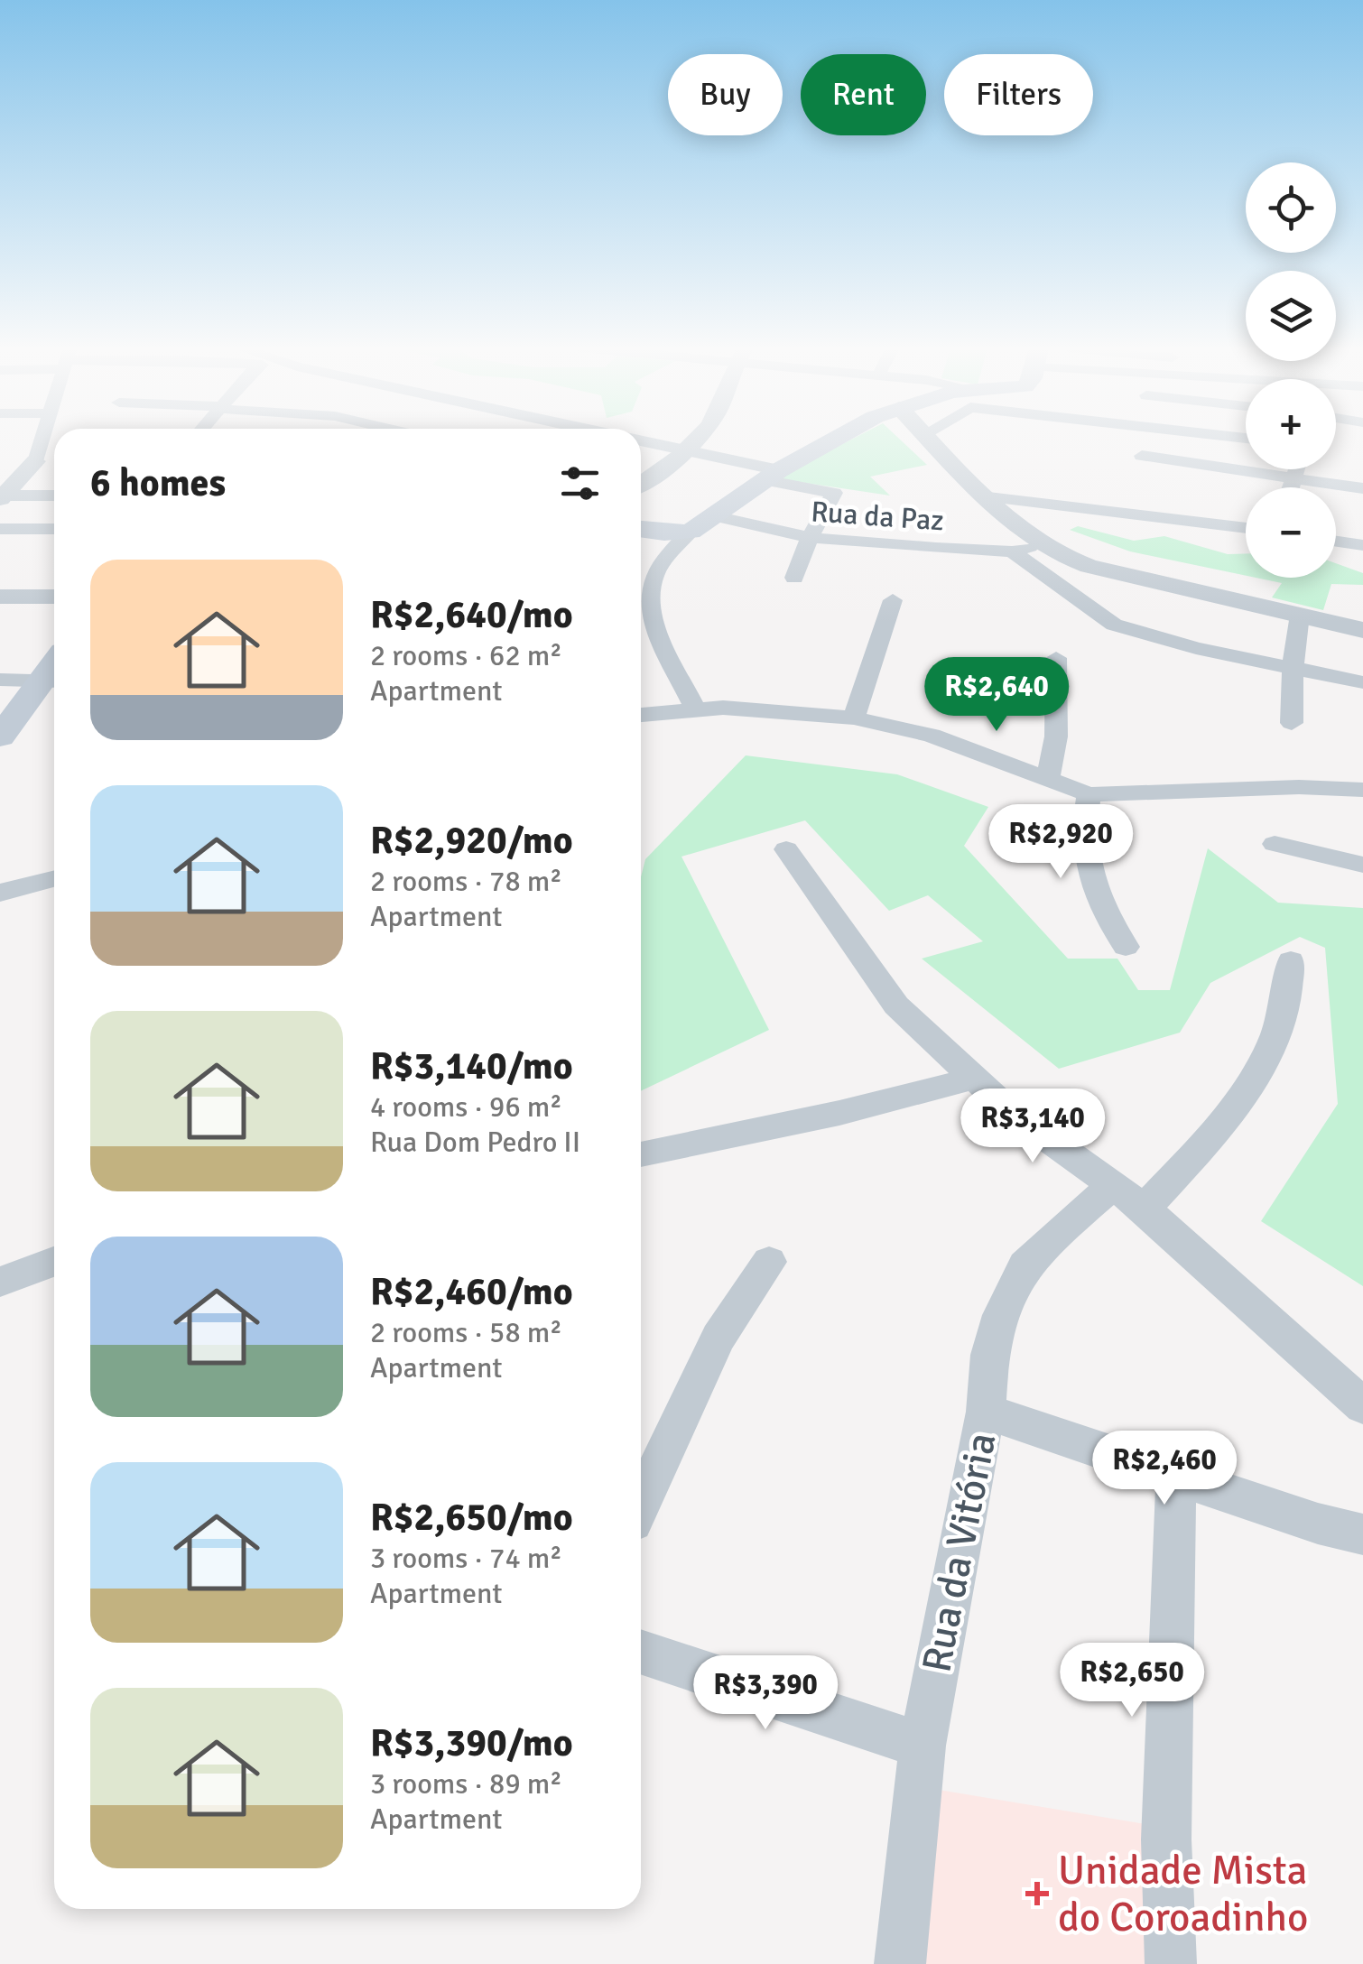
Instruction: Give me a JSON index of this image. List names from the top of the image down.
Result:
{
  "streets": {
    "street": ["Rua da Paz", "Rua da Vitória"]
  },
  "places": {
    "health": ["Unidade Mista do Coroadinho"]
  },
  "page": {
    "chip": ["Buy", "Rent", "Filters"],
    "map_buttons": ["+", "−"],
    "heading": "6 homes",
    "list": [
      {
        "name": "R$2,640/mo",
        "note": "2 rooms · 62 m² · Apartment"
      },
      {
        "name": "R$2,920/mo",
        "note": "2 rooms · 78 m² · Apartment"
      },
      {
        "name": "R$3,140/mo",
        "note": "4 rooms · 96 m² · Rua Dom Pedro II"
      },
      {
        "name": "R$2,460/mo",
        "note": "2 rooms · 58 m² · Apartment"
      },
      {
        "name": "R$2,650/mo",
        "note": "3 rooms · 74 m² · Apartment"
      },
      {
        "name": "R$3,390/mo",
        "note": "3 rooms · 89 m² · Apartment"
      }
    ],
    "price": [
      "R$2,640",
      "R$2,920",
      "R$3,140",
      "R$2,460",
      "R$2,650",
      "R$3,390"
    ]
  }
}
